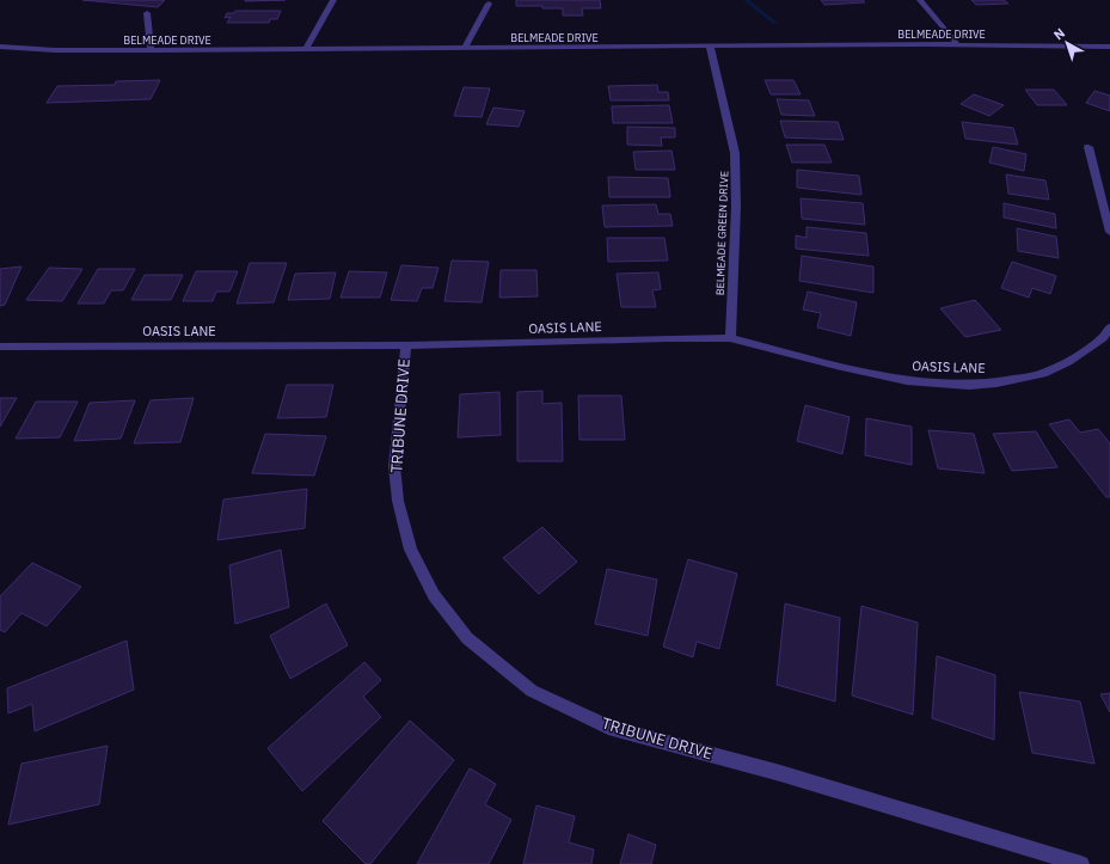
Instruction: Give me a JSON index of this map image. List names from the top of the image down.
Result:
{
  "streets": {
    "street": [
      "BELMEADE DRIVE",
      "BELMEADE GREEN DRIVE",
      "OASIS LANE",
      "TRIBUNE DRIVE"
    ]
  },
  "crossings": [
    ["BELMEADE DRIVE", "BELMEADE GREEN DRIVE"],
    ["BELMEADE GREEN DRIVE", "OASIS LANE"],
    ["OASIS LANE", "TRIBUNE DRIVE"]
  ],
  "north": "top left"
}
